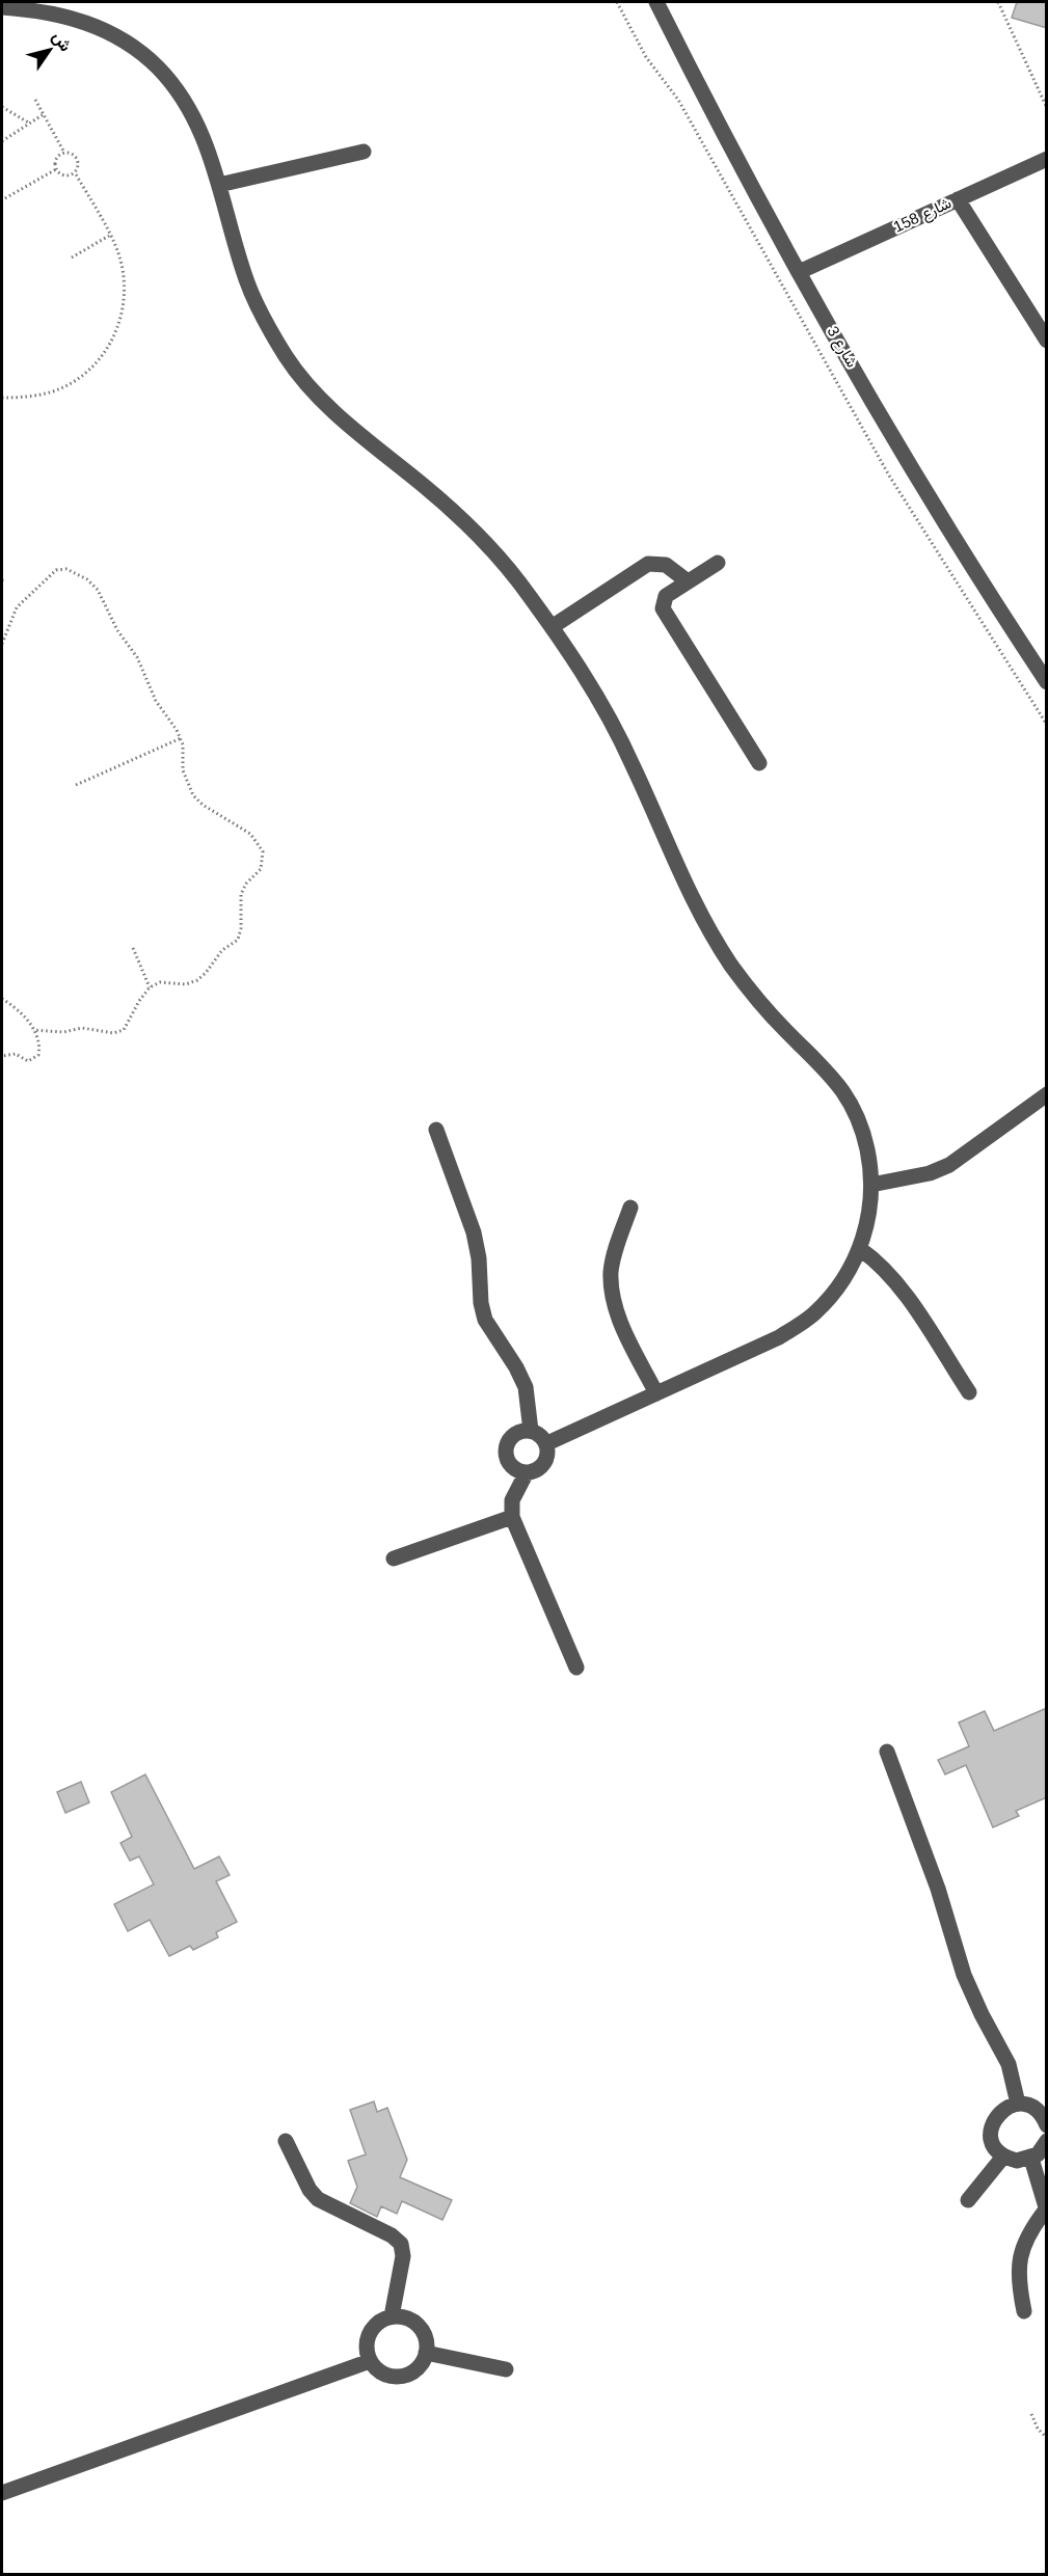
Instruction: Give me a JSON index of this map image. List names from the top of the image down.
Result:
{
  "streets": {
    "street": ["شارع 158", "شارع 3"]
  },
  "crossings": [
    ["شارع 158", "شارع 3"]
  ],
  "north": "top right"
}
